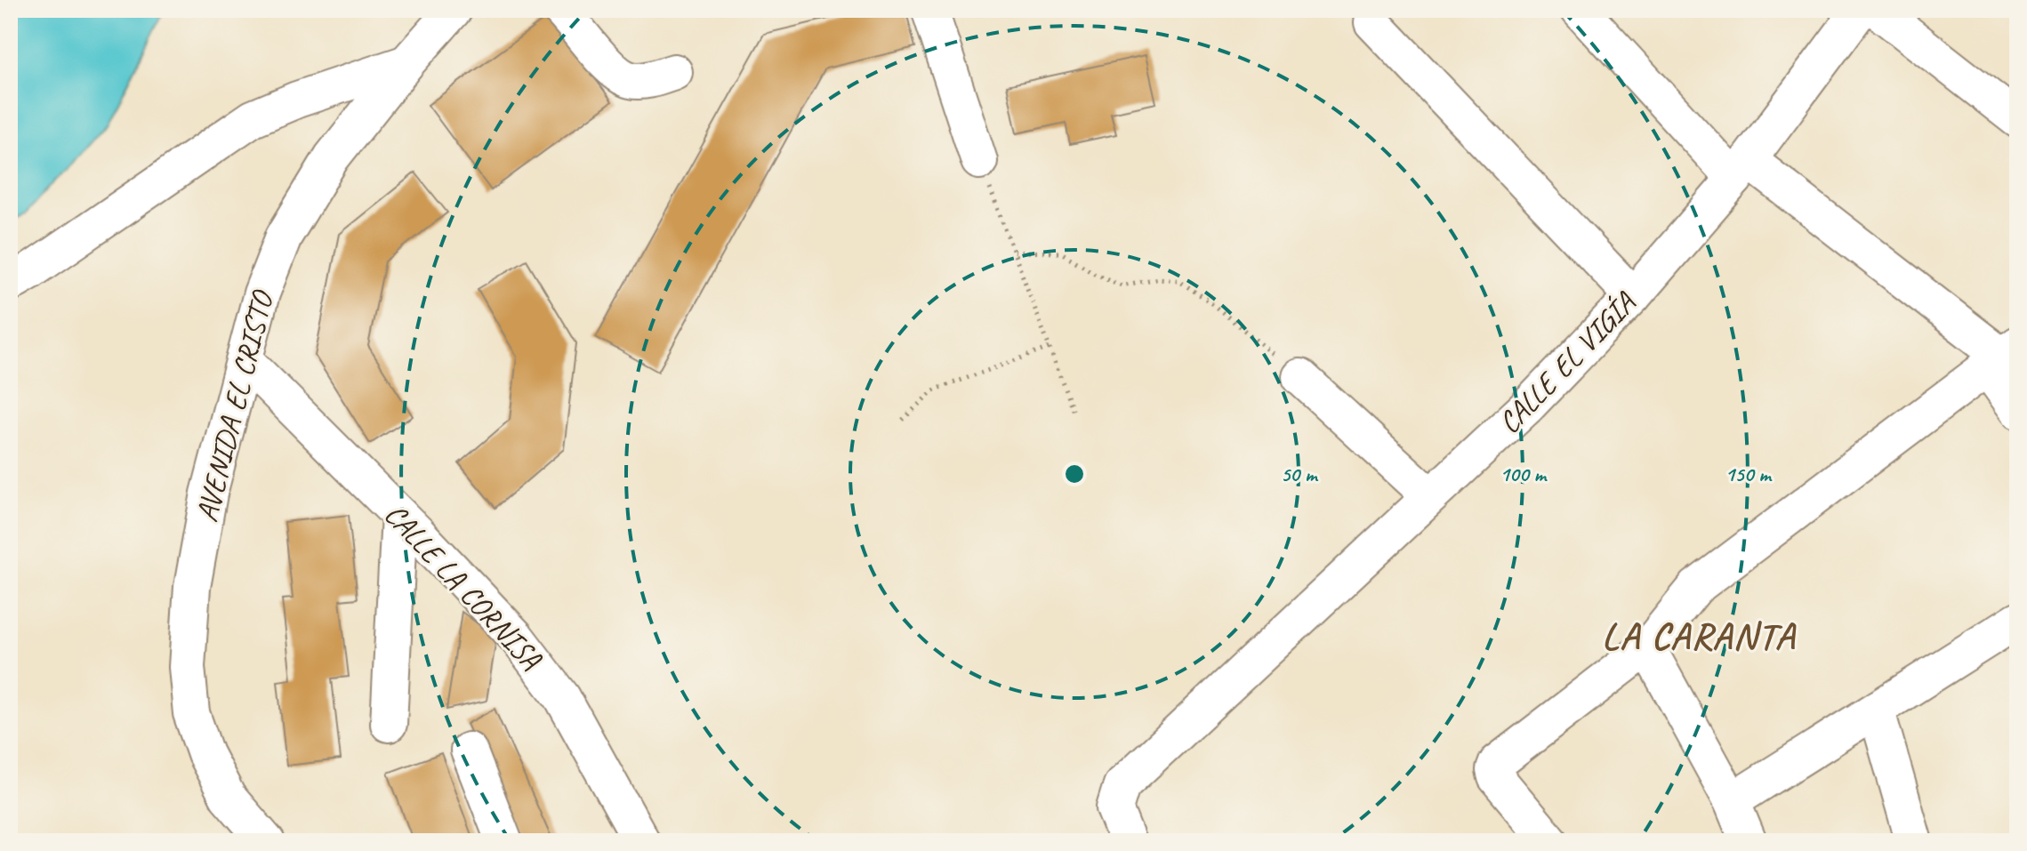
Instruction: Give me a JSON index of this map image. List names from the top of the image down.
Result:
{
  "streets": {
    "street": ["CALLE EL VIGÍA", "AVENIDA EL CRISTO", "CALLE LA CORNISA"]
  },
  "crossings": [
    ["AVENIDA EL CRISTO", "CALLE LA CORNISA"]
  ],
  "districts": ["LA CARANTA"],
  "rings": ["50 m", "100 m", "150 m"]
}
